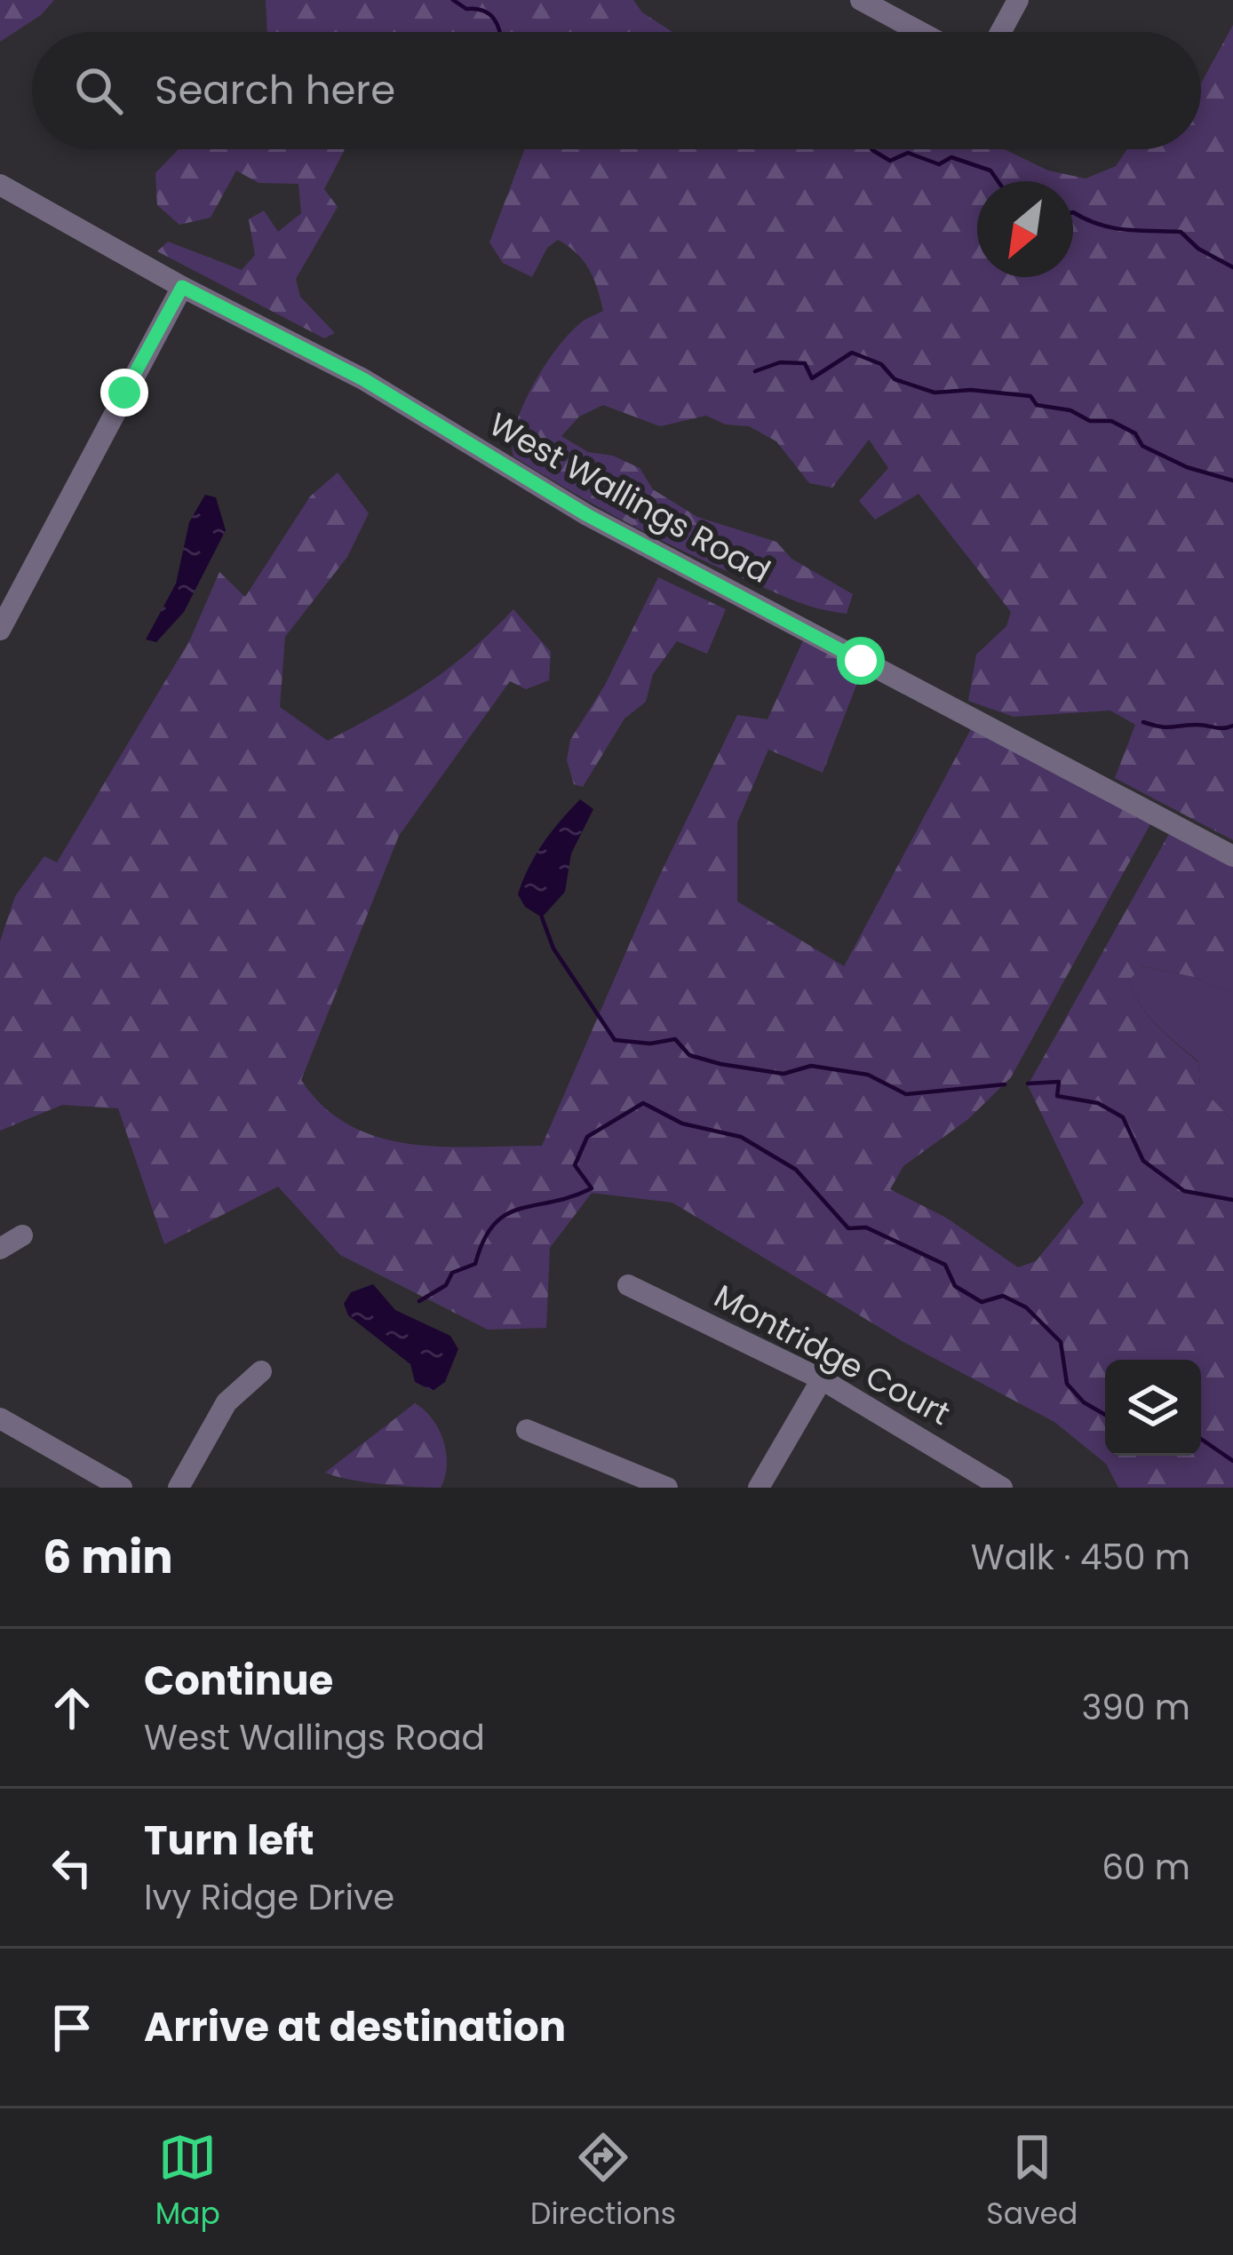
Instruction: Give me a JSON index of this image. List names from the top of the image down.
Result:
{
  "streets": {
    "street": ["West Wallings Road", "Montridge Court"]
  },
  "north": "bottom left",
  "page": {
    "search": "Search here",
    "heading": ["6 min", "Walk · 450 m"],
    "list": [
      ["Continue", "West Wallings Road", "390 m"],
      ["Turn left", "Ivy Ridge Drive", "60 m"],
      "Arrive at destination"
    ],
    "nav": ["Map", "Directions", "Saved"]
  }
}
